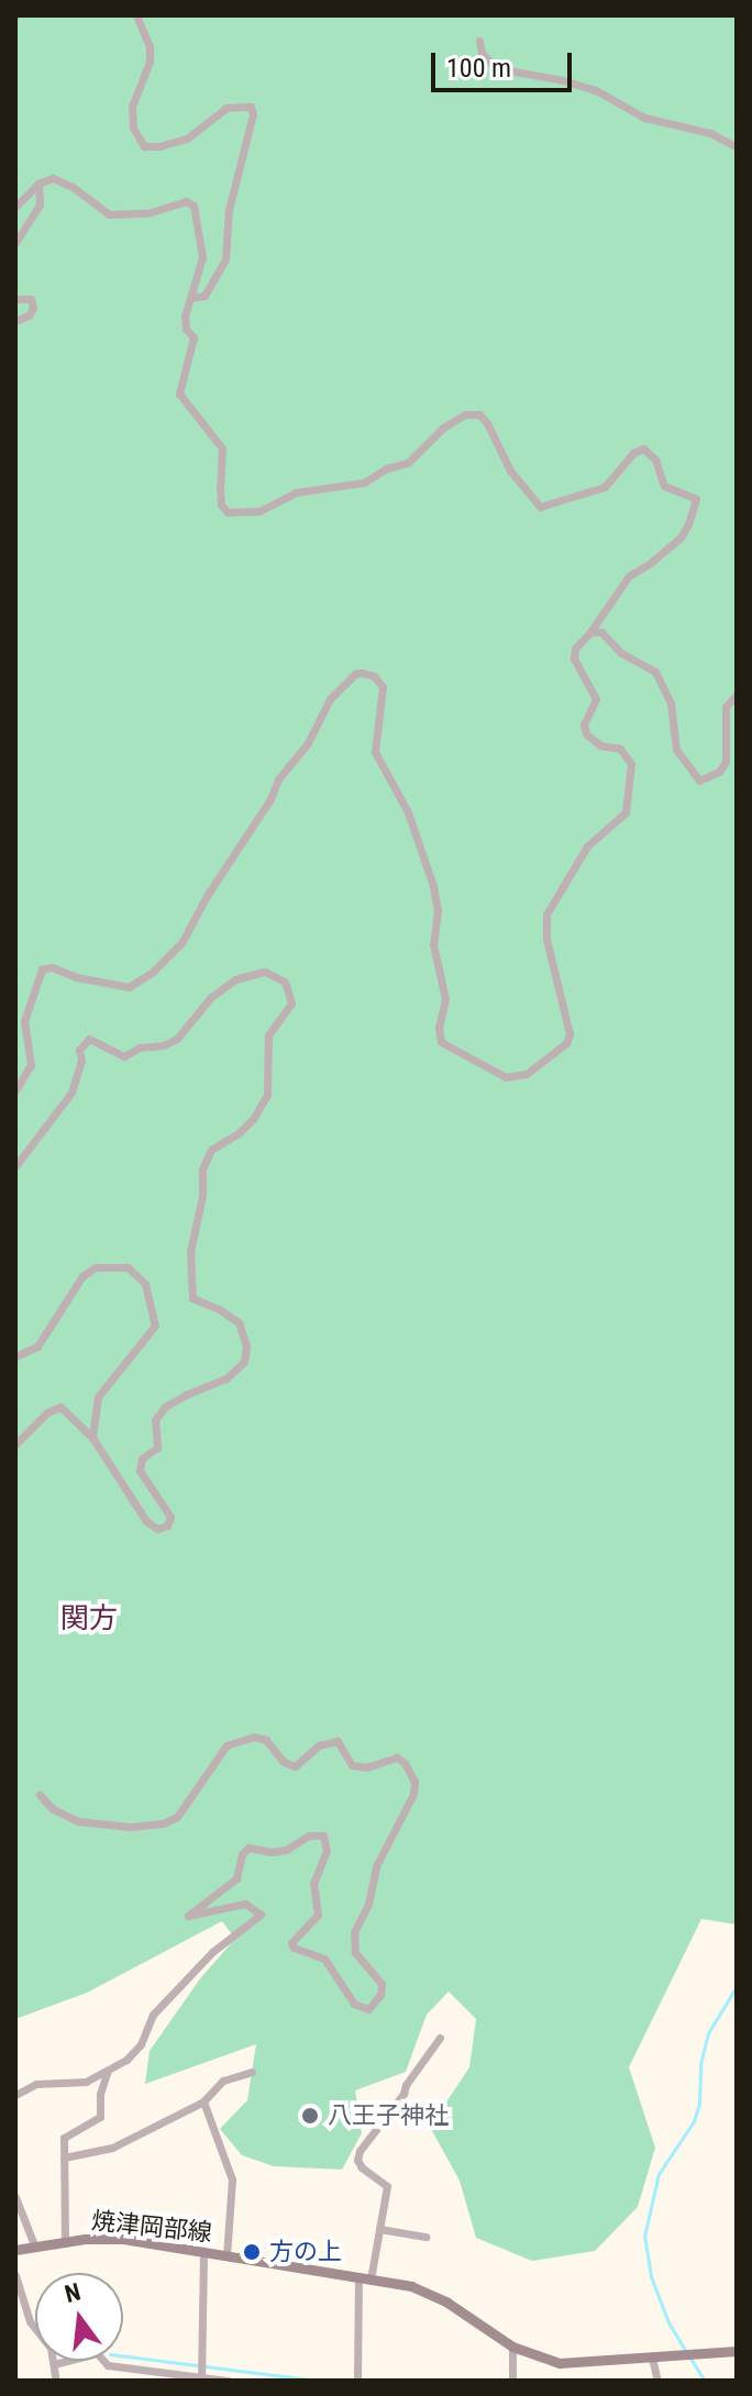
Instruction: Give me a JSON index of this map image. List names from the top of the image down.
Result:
{
  "streets": {
    "main road": ["焼津岡部線"]
  },
  "districts": ["関方"],
  "places": ["八王子神社", "方の上"],
  "scale_bar": "100 m",
  "north": "top"
}
